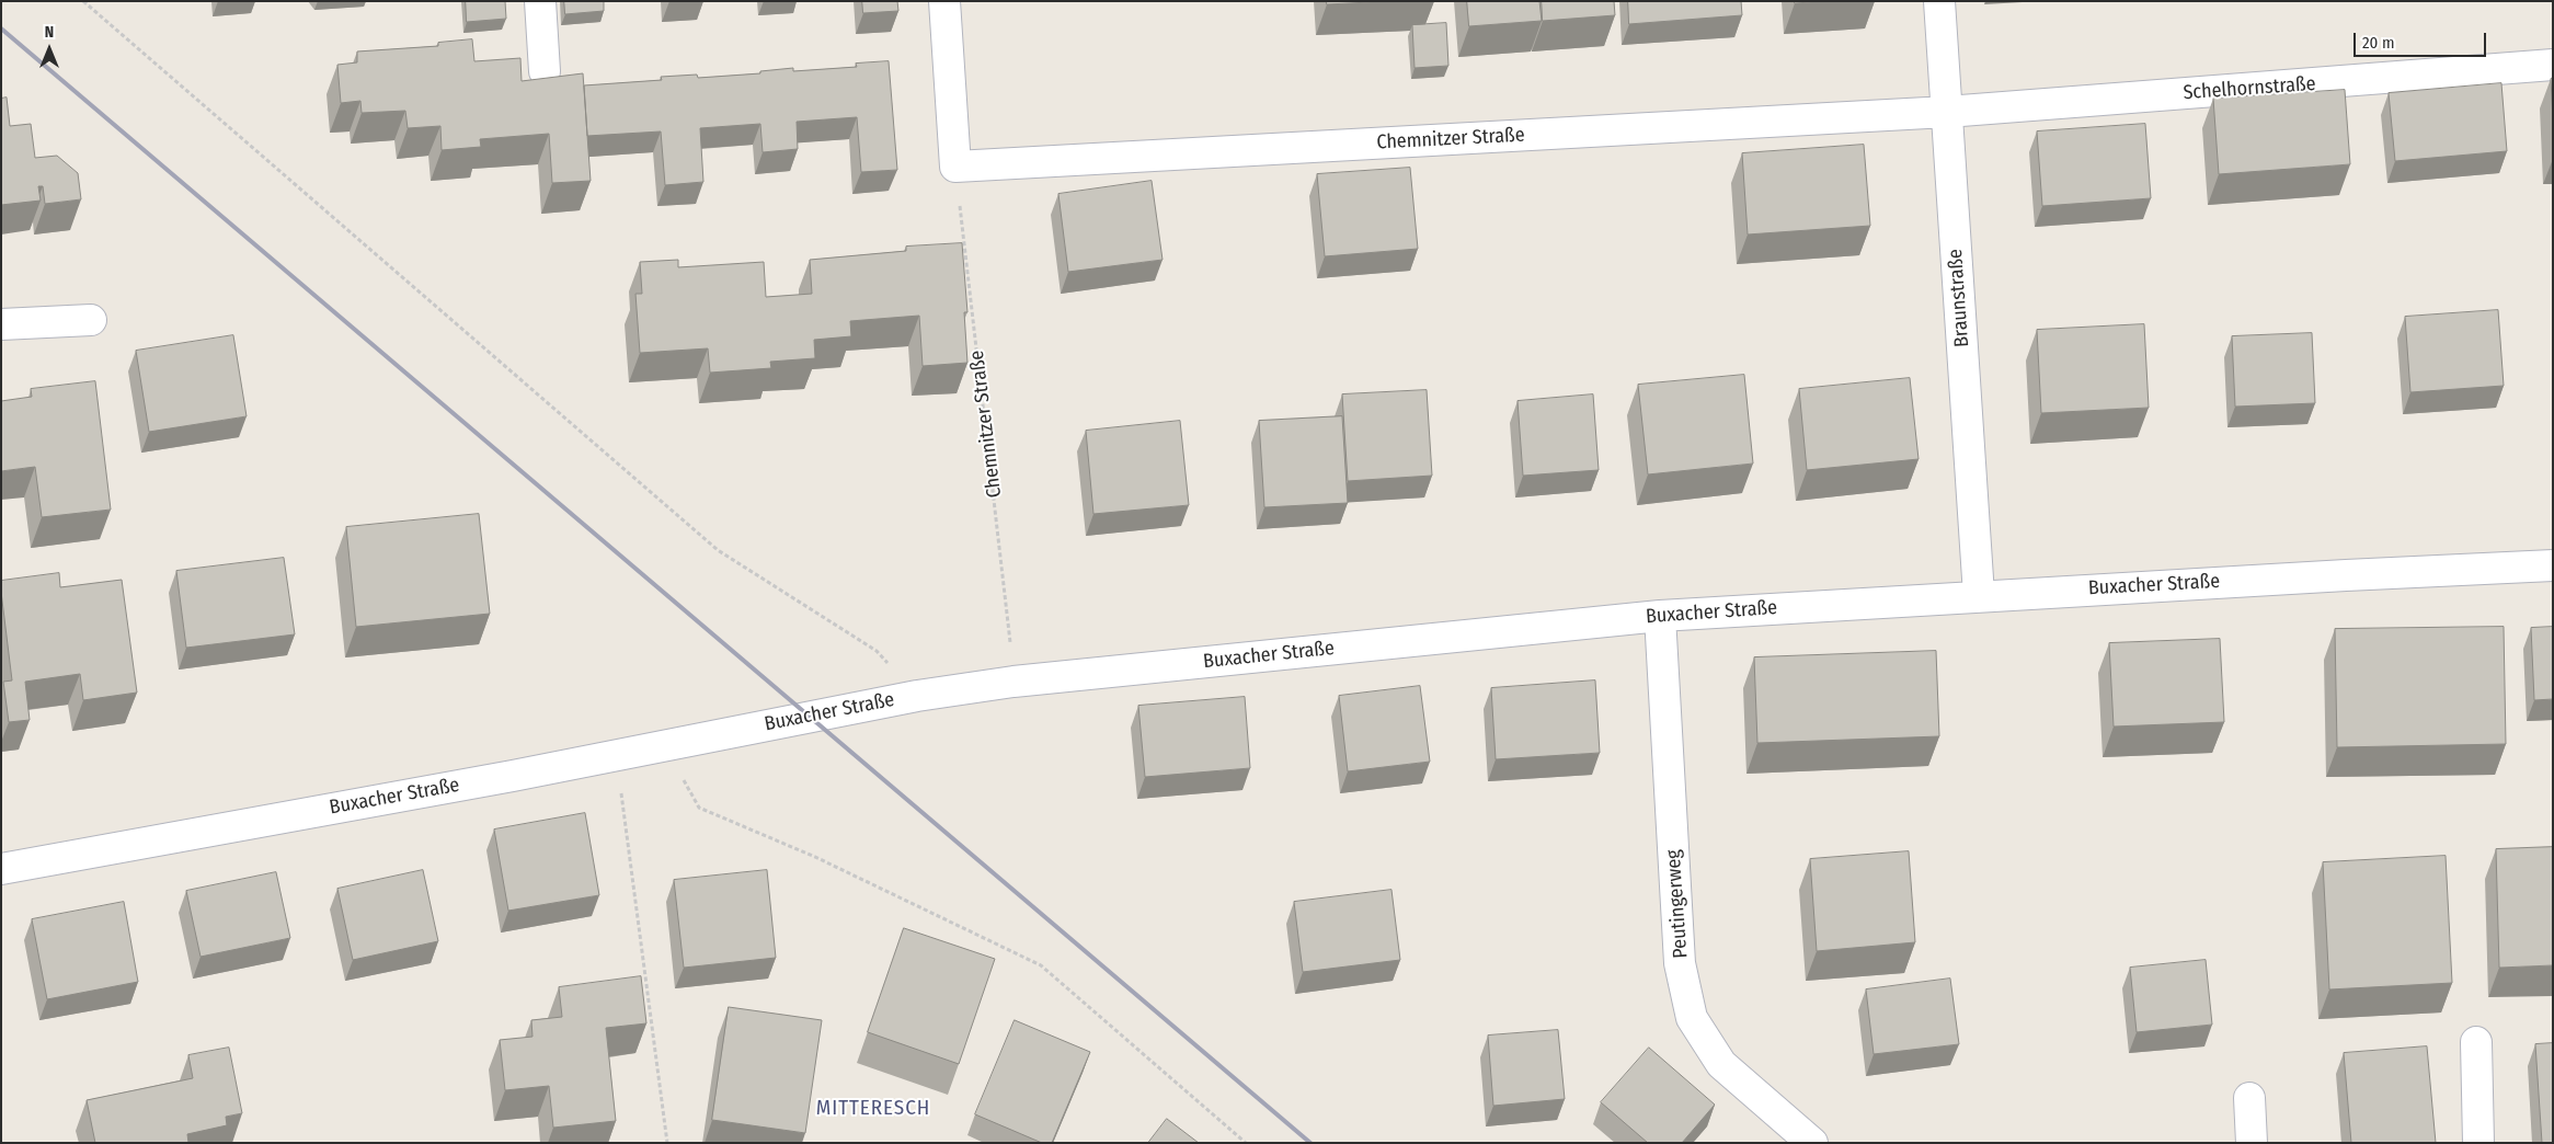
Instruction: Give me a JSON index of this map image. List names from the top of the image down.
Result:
{
  "streets": {
    "street": [
      "Schelhornstraße",
      "Chemnitzer Straße",
      "Braunstraße",
      "Buxacher Straße",
      "Peutingerweg"
    ]
  },
  "crossings": [
    ["Schelhornstraße", "Chemnitzer Straße"],
    ["Schelhornstraße", "Braunstraße"],
    ["Chemnitzer Straße", "Braunstraße"],
    ["Chemnitzer Straße", "Buxacher Straße"],
    ["Braunstraße", "Buxacher Straße"],
    ["Buxacher Straße", "Peutingerweg"]
  ],
  "districts": ["MITTERESCH"],
  "scale_bar": "20 m",
  "north": "top"
}
